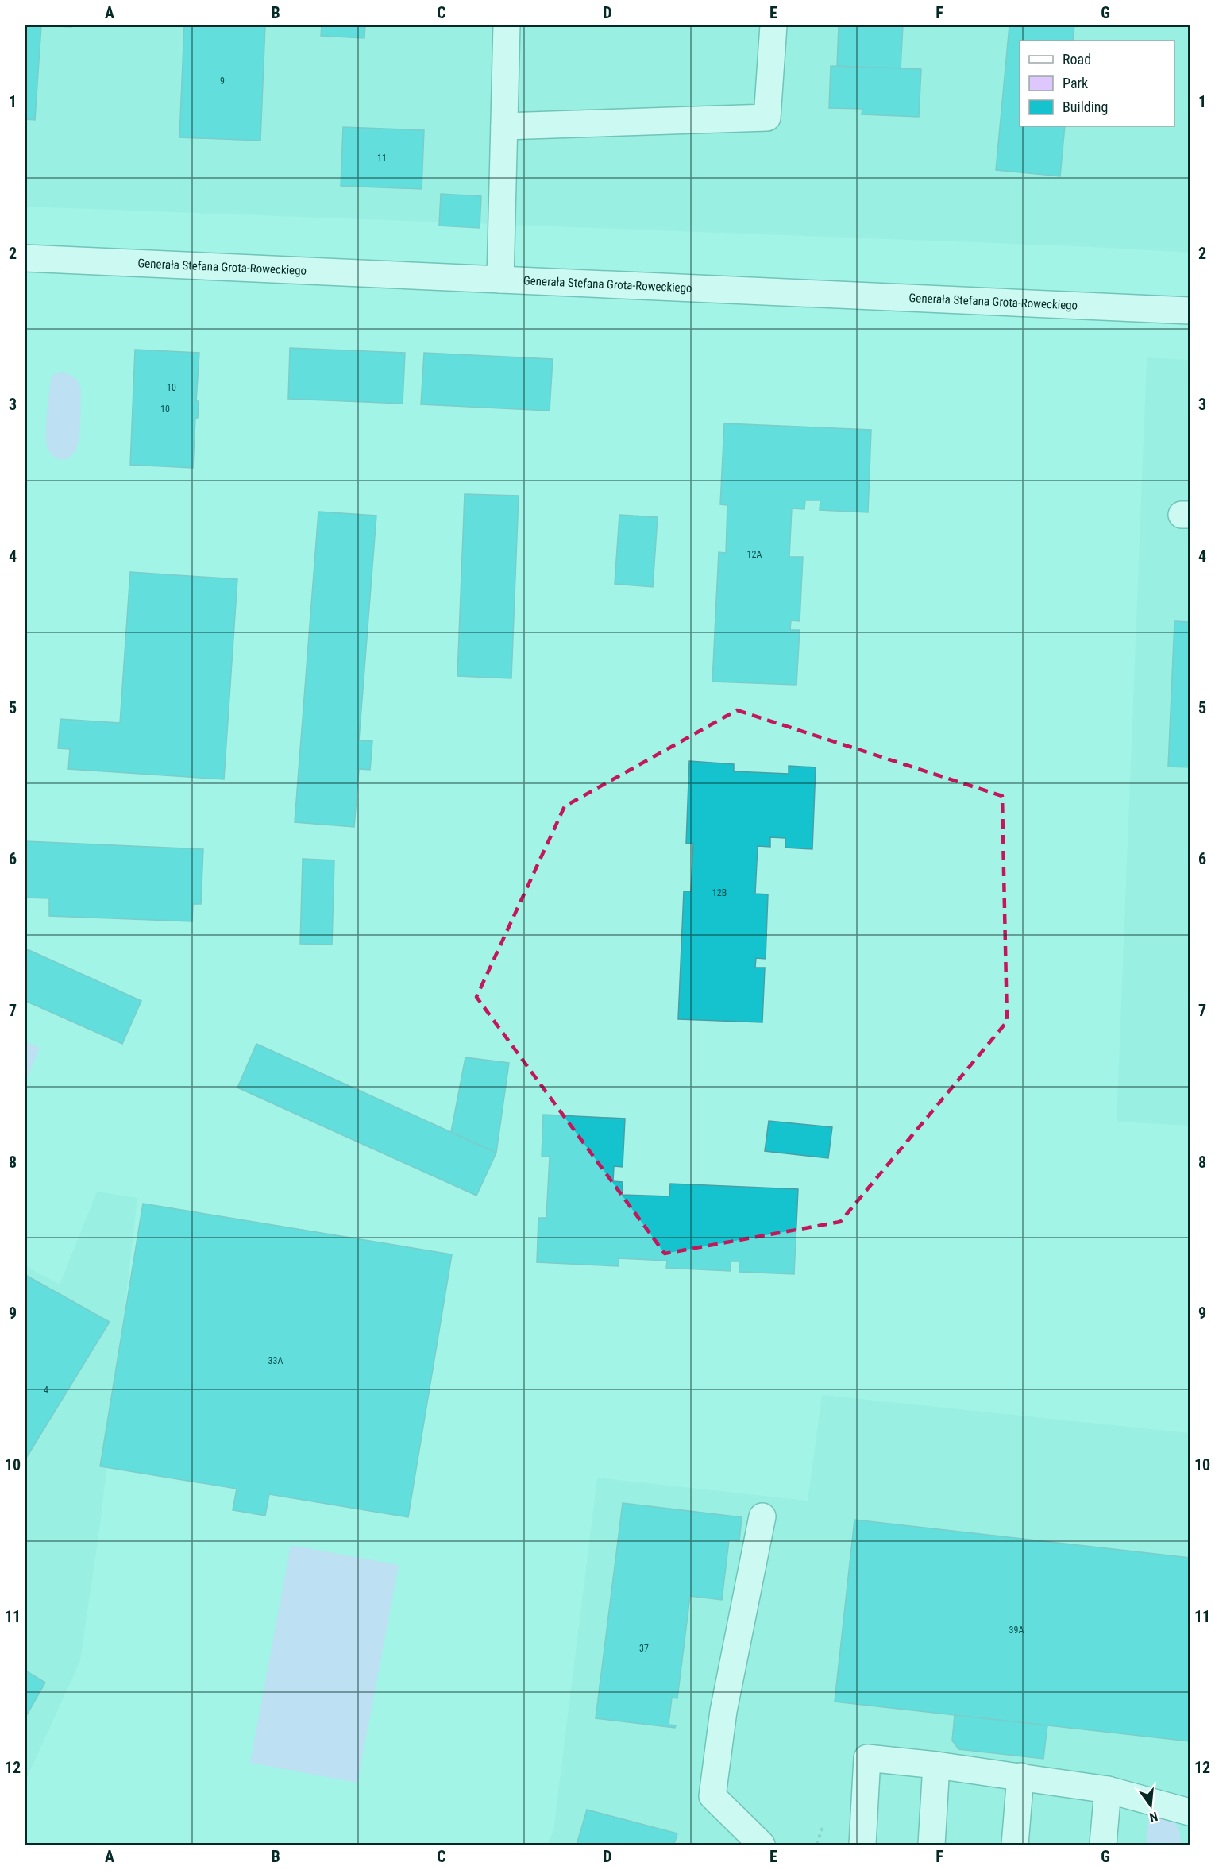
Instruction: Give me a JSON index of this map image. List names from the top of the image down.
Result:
{
  "streets": {
    "street": ["Generała Stefana Grota-Roweckiego"]
  },
  "house_numbers": [
    "9",
    "11",
    "10",
    "10",
    "12A",
    "12B",
    "33A",
    "4",
    "39A",
    "37"
  ],
  "legend": ["Road", "Park", "Building"],
  "north": "bottom",
  "grid": {
    "columns": [
      "A",
      "B",
      "C",
      "D",
      "E",
      "F",
      "G"
    ],
    "rows": [
      "1",
      "2",
      "3",
      "4",
      "5",
      "6",
      "7",
      "8",
      "9",
      "10",
      "11",
      "12"
    ]
  }
}
